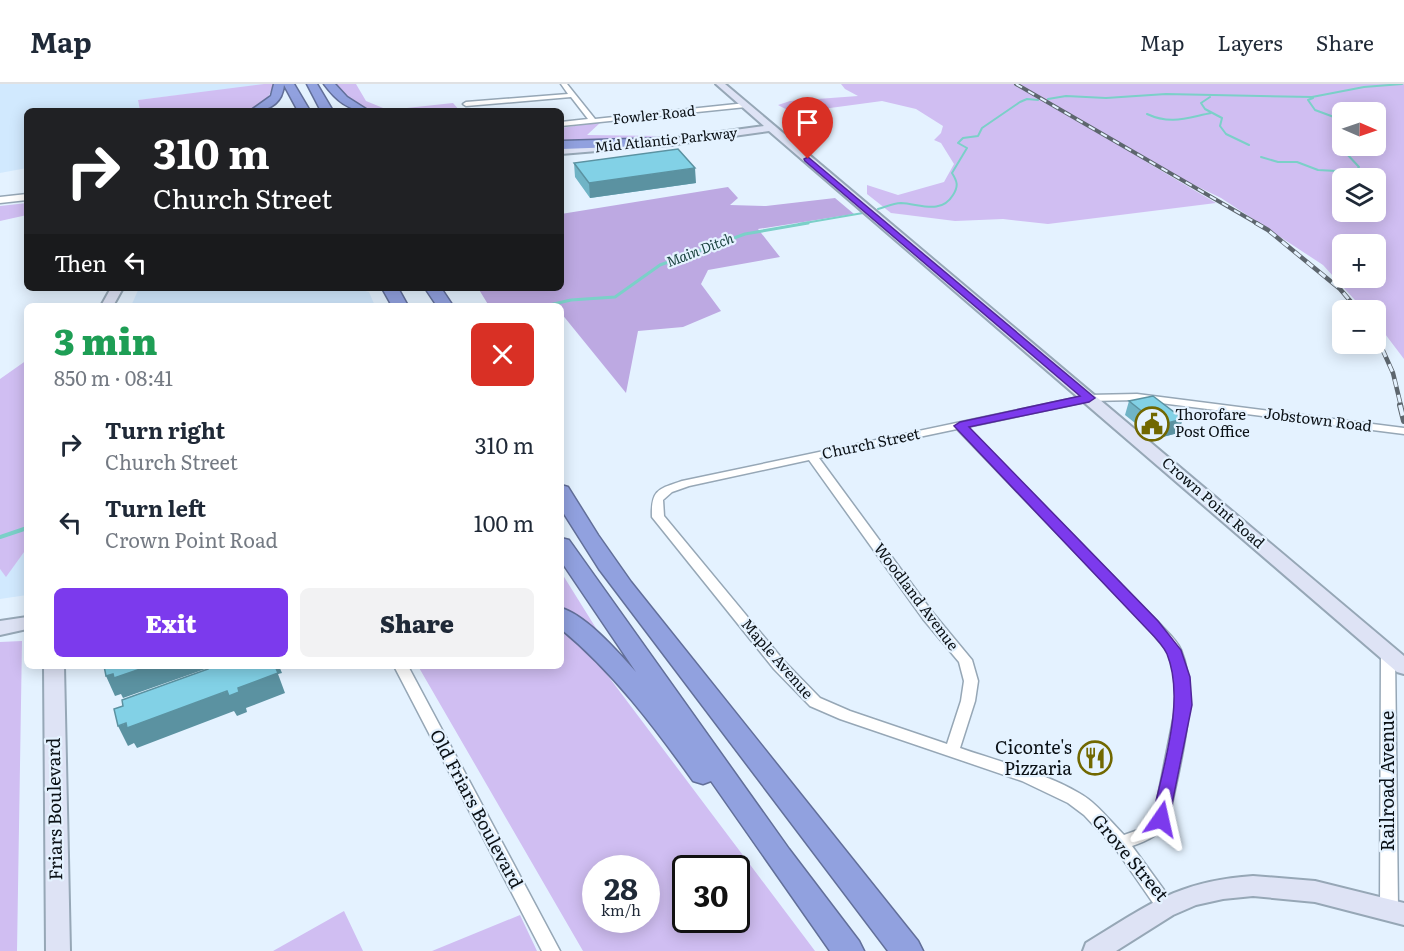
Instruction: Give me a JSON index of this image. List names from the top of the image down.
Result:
{
  "streets": {
    "main road": [
      "Mid Atlantic Parkway",
      "Crown Point Road",
      "Friars Boulevard",
      "Grove Street"
    ],
    "street": [
      "Fowler Road",
      "Jobstown Road",
      "Church Street",
      "Woodland Avenue",
      "Maple Avenue",
      "Railroad Avenue",
      "Old Friars Boulevard"
    ]
  },
  "crossings": [
    ["Fowler Road", "Crown Point Road"],
    ["Mid Atlantic Parkway", "Crown Point Road"],
    ["Jobstown Road", "Church Street"],
    ["Jobstown Road", "Crown Point Road"],
    ["Church Street", "Crown Point Road"],
    ["Church Street", "Woodland Avenue"],
    ["Church Street", "Maple Avenue"],
    ["Crown Point Road", "Railroad Avenue"],
    ["Woodland Avenue", "Maple Avenue"],
    ["Woodland Avenue", "Grove Street"],
    ["Maple Avenue", "Grove Street"],
    ["Railroad Avenue", "Grove Street"]
  ],
  "water": ["Main Ditch"],
  "places": {
    "public building": ["Thorofare Post Office"],
    "restaurant": ["Ciconte's Pizzaria"]
  },
  "north": "right",
  "page": {
    "header": "Map",
    "nav": ["Map", "Layers", "Share"],
    "map_buttons": ["+", "−"],
    "turn": ["310 m", "Church Street"],
    "then": "Then",
    "heading": ["3 min", "850 m · 08:41"],
    "list": [
      {
        "name": "Turn right",
        "note": "Church Street",
        "value": "310 m"
      },
      {
        "name": "Turn left",
        "note": "Crown Point Road",
        "value": "100 m"
      }
    ],
    "buttons": ["Exit", "Share"],
    "speed": "28 km/h",
    "limit": "30"
  }
}
